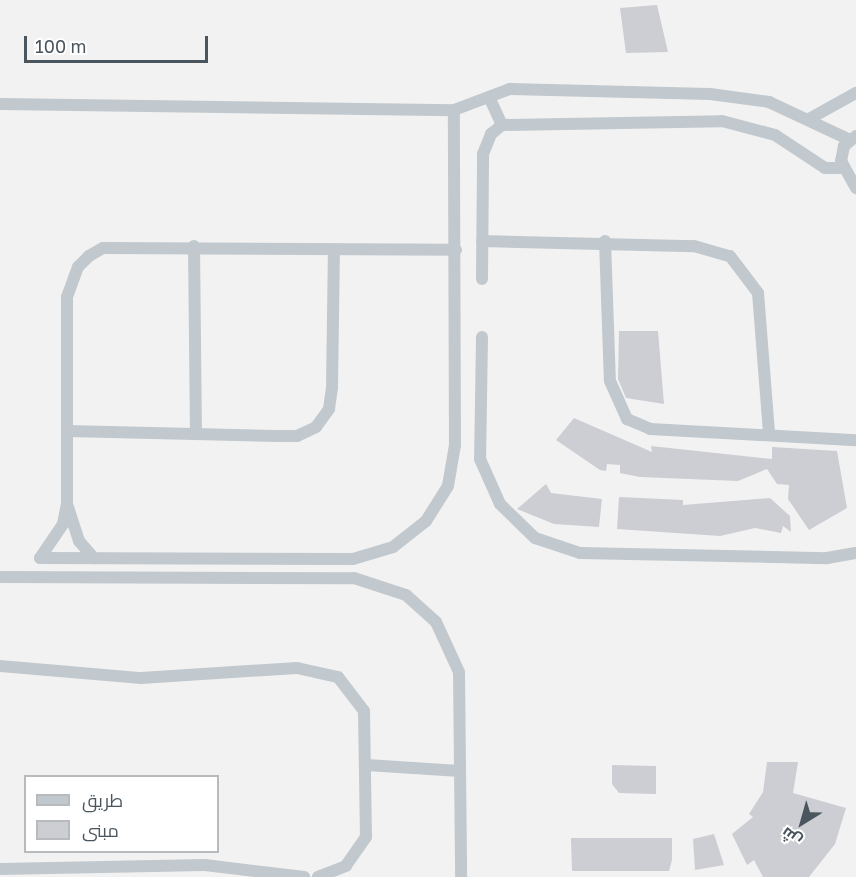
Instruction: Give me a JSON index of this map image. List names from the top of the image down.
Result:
{
  "legend": ["طريق", "مبنى"],
  "scale_bar": "100 m",
  "north": "bottom left"
}
